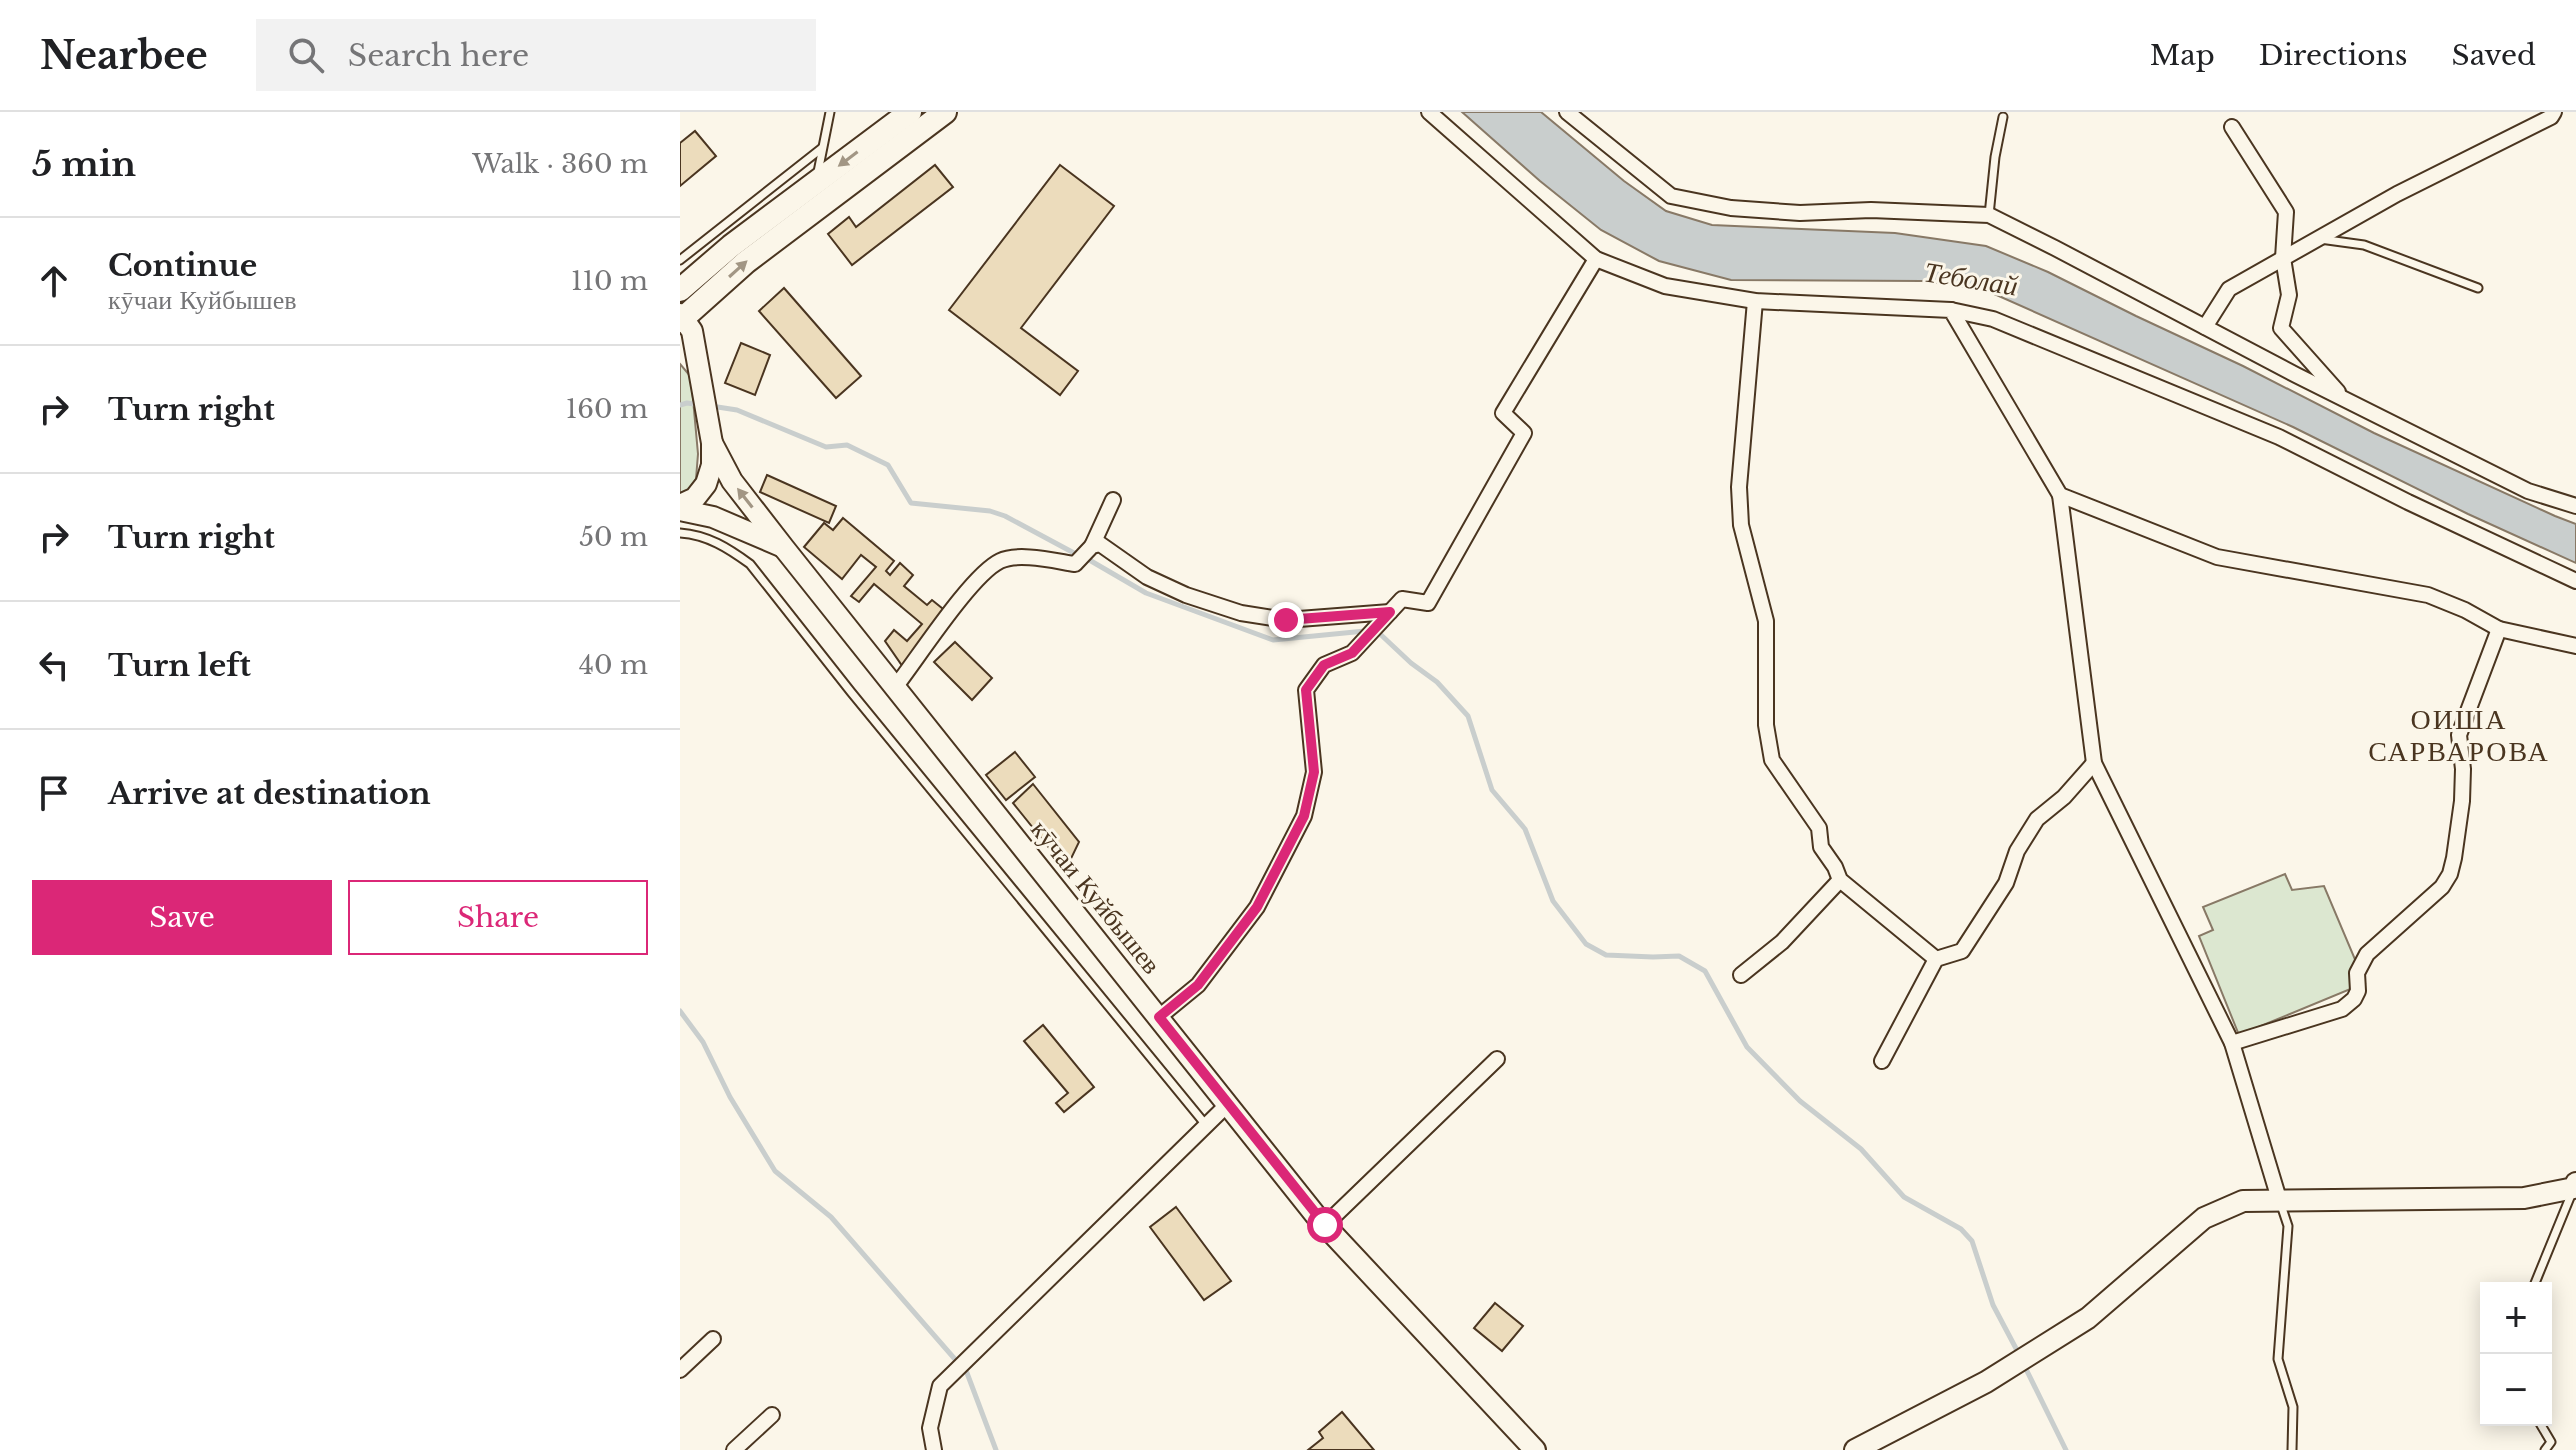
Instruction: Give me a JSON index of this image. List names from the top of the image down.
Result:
{
  "streets": {
    "main road": ["кӯчаи Куйбышев"]
  },
  "districts": ["ОИША САРВАРОВА"],
  "water": ["Теболай"],
  "page": {
    "header": "Nearbee",
    "search": "Search here",
    "nav": ["Map", "Directions", "Saved"],
    "heading": ["5 min", "Walk · 360 m"],
    "list": [
      ["Continue", "кӯчаи Куйбышев", "110 m"],
      ["Turn right", "160 m"],
      ["Turn right", "50 m"],
      ["Turn left", "40 m"],
      "Arrive at destination"
    ],
    "buttons": ["Save", "Share"],
    "map_buttons": ["+", "−"]
  }
}
